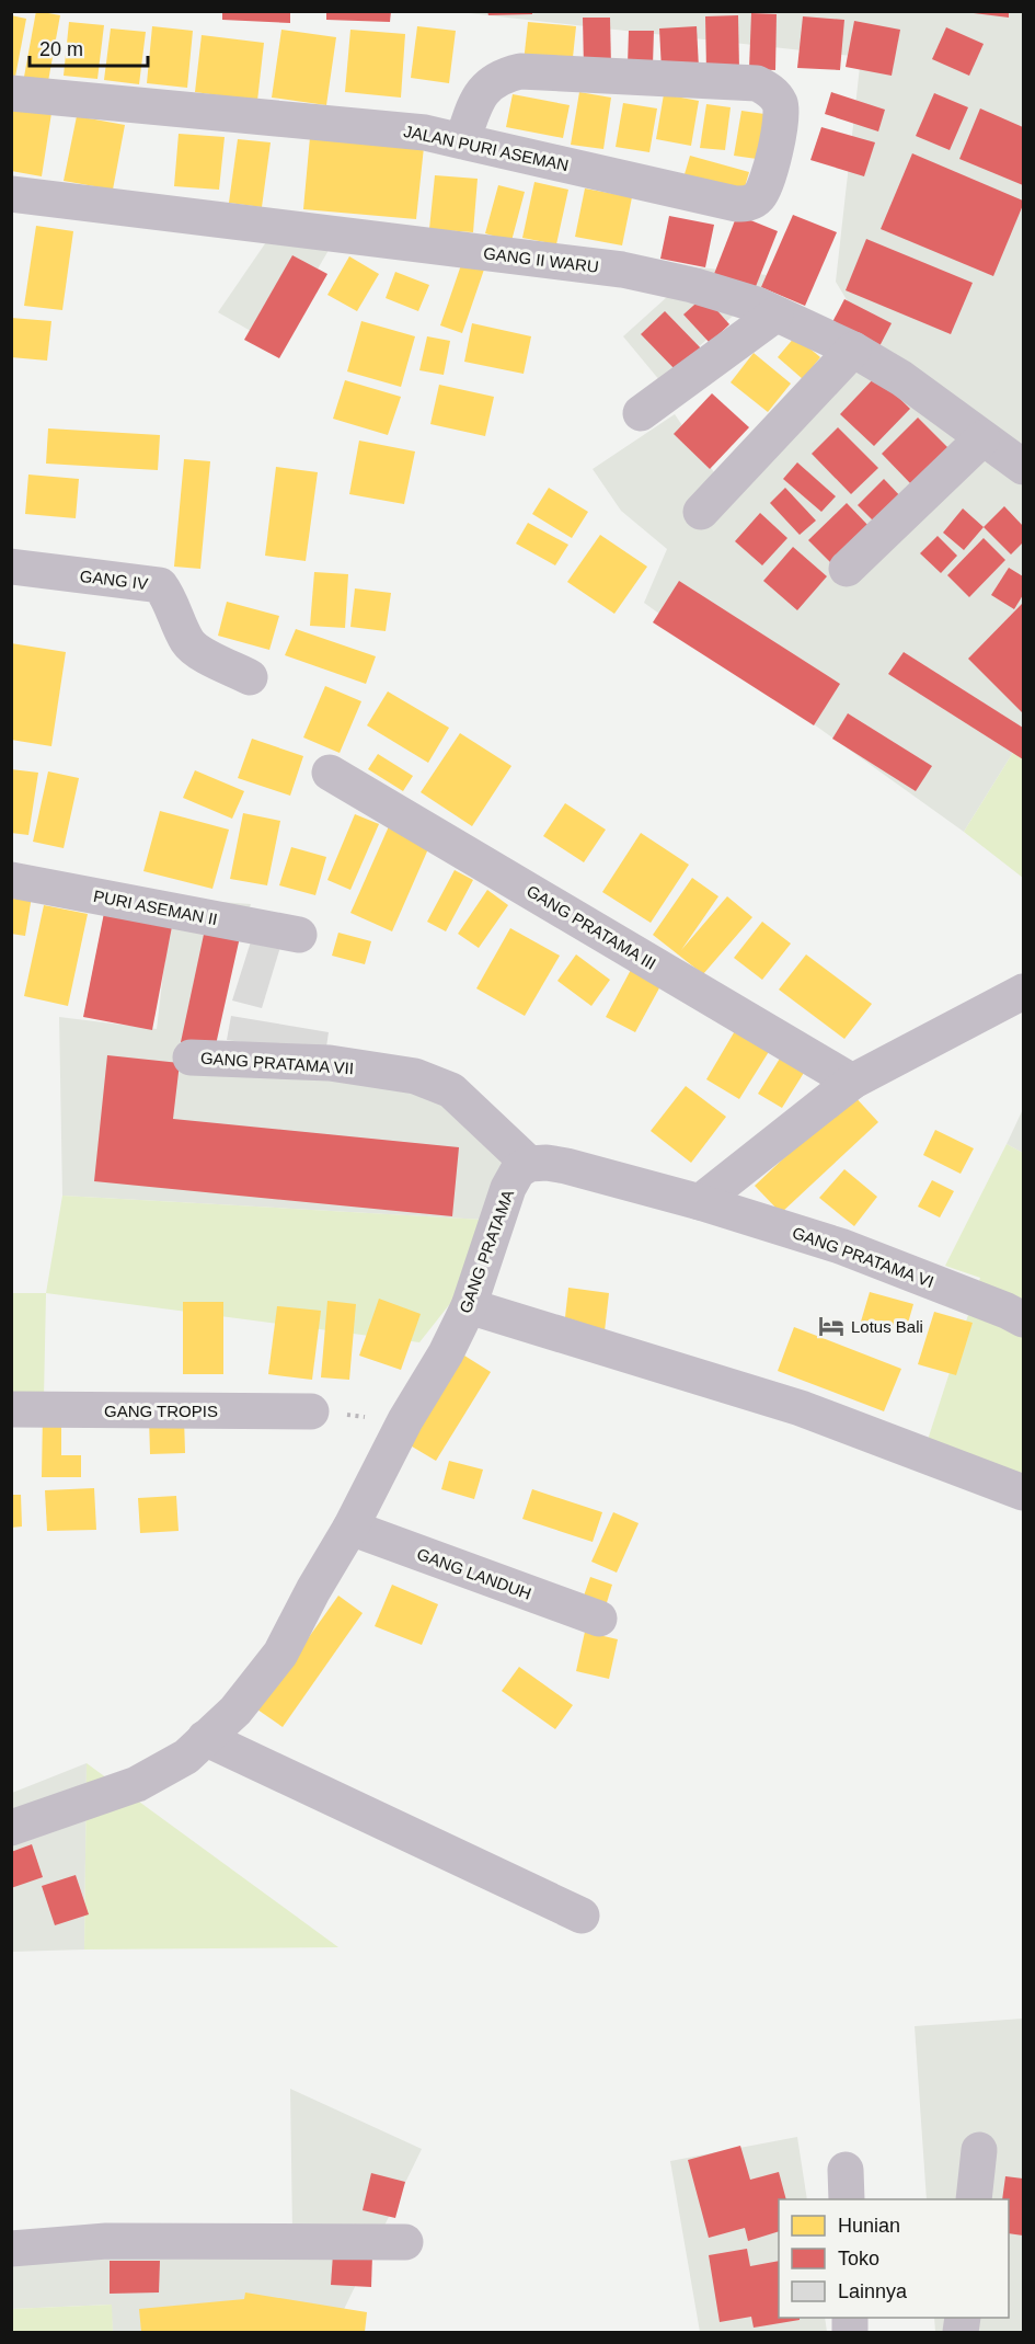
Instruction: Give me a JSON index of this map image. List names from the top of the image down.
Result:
{
  "streets": {
    "street": [
      "JALAN PURI ASEMAN",
      "GANG II WARU",
      "GANG IV",
      "PURI ASEMAN II",
      "GANG PRATAMA III",
      "GANG PRATAMA VII",
      "GANG PRATAMA",
      "GANG PRATAMA VI",
      "GANG TROPIS",
      "GANG LANDUH"
    ]
  },
  "crossings": [
    ["GANG PRATAMA VII", "GANG PRATAMA"],
    ["GANG PRATAMA", "GANG LANDUH"]
  ],
  "places": {
    "hotel": ["Lotus Bali"]
  },
  "legend": ["Hunian", "Toko", "Lainnya"],
  "scale_bar": "20 m"
}
